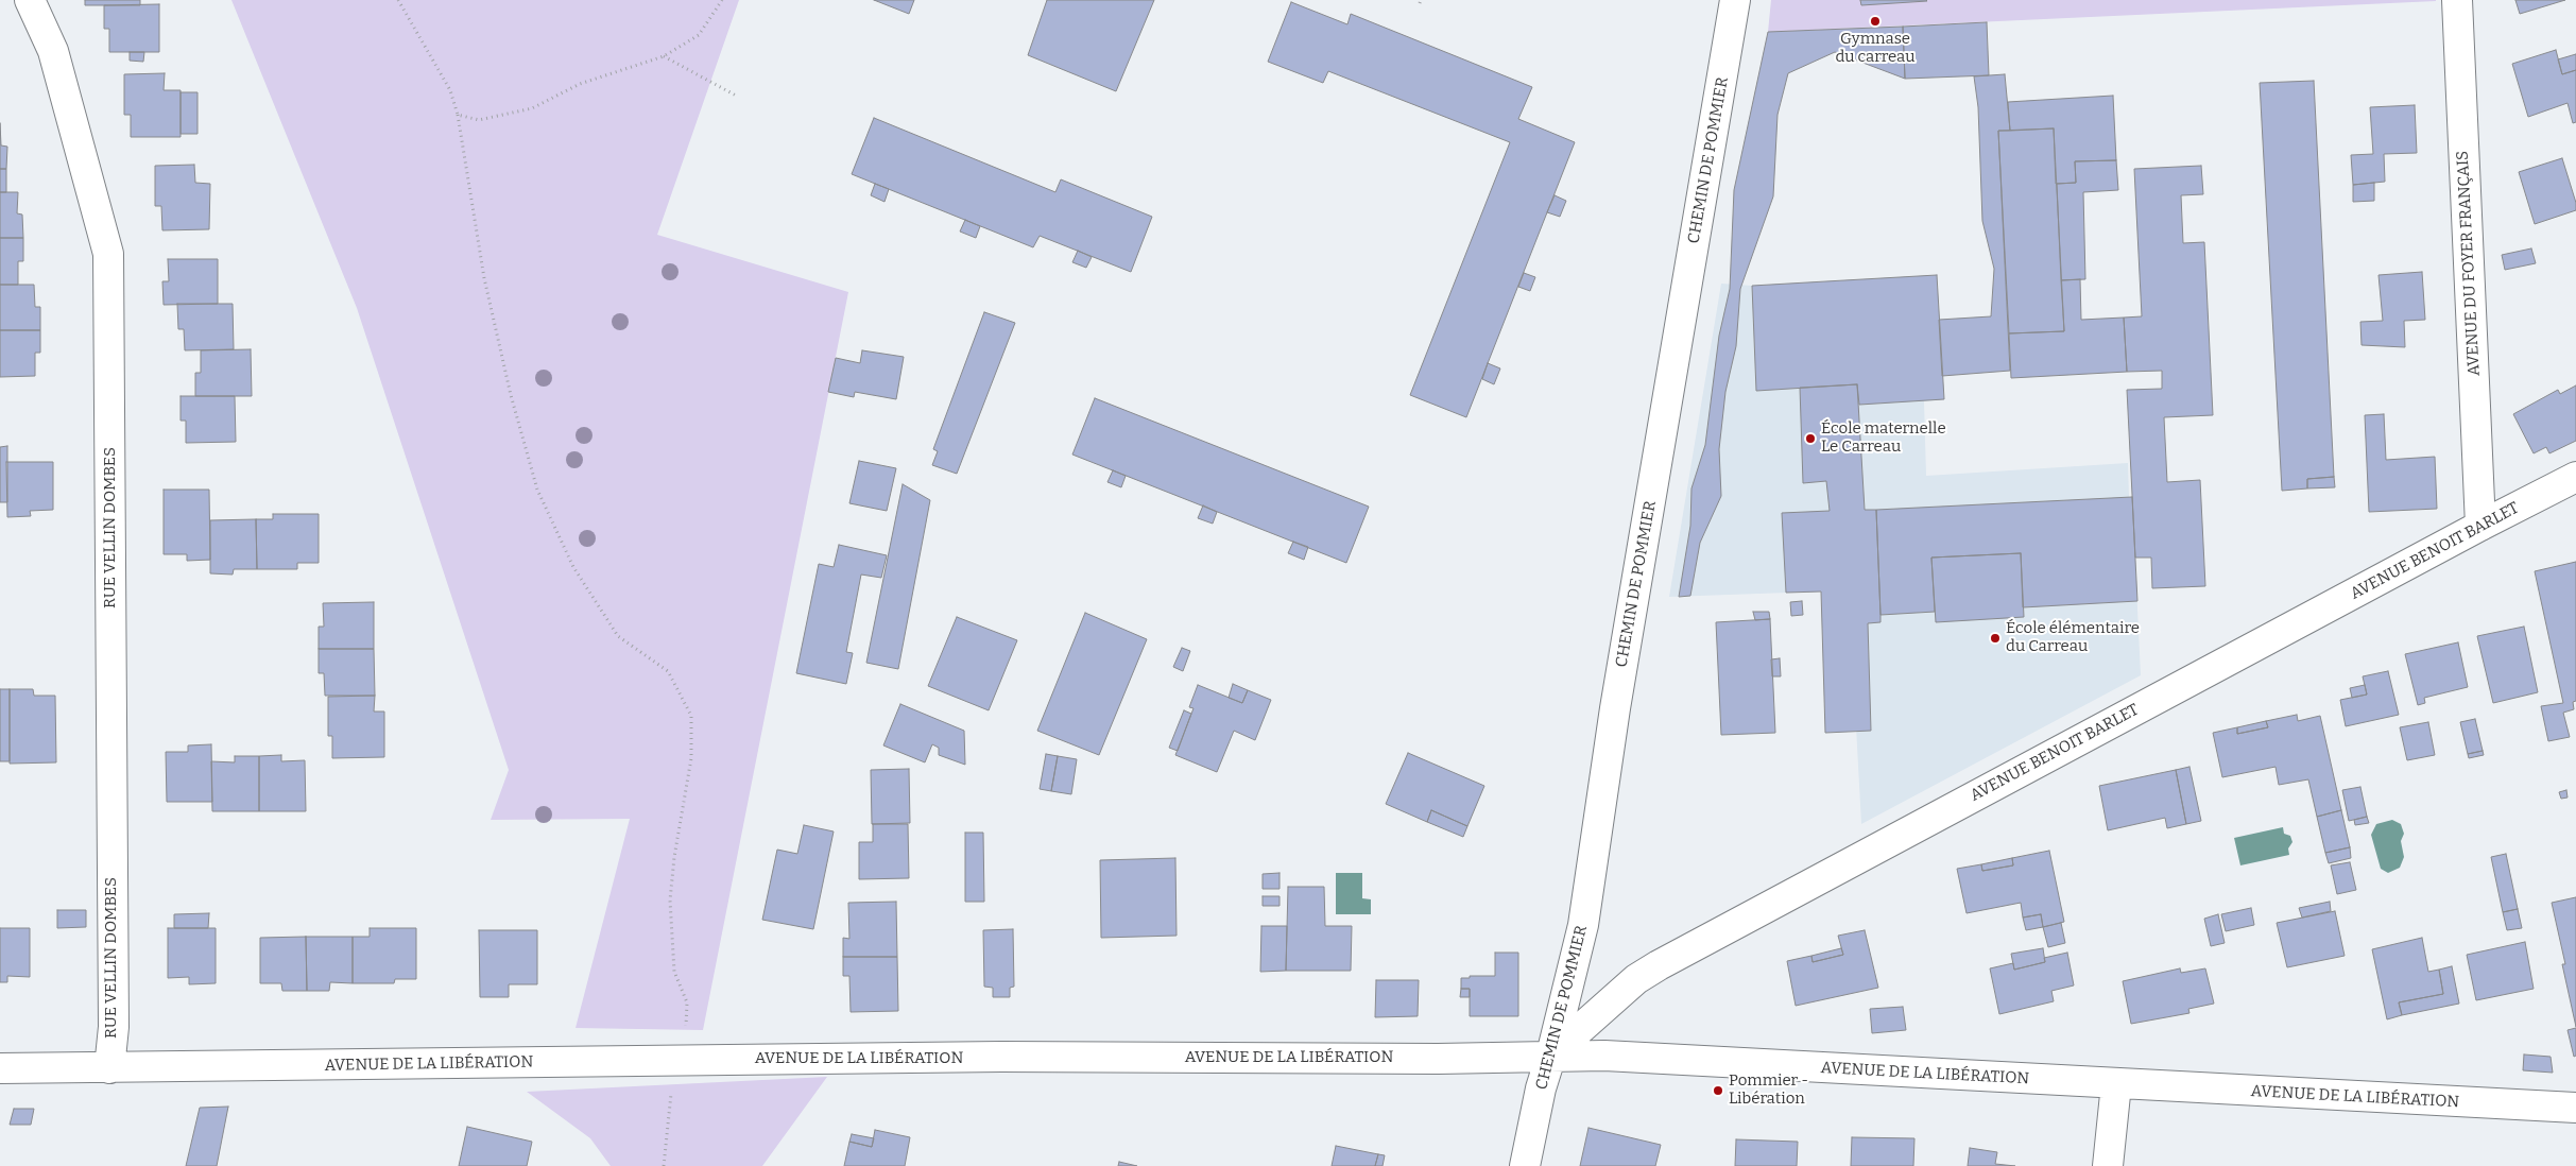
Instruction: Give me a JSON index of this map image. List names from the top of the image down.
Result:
{
  "streets": {
    "street": [
      "CHEMIN DE POMMIER",
      "AVENUE DU FOYER FRANÇAIS",
      "RUE VELLIN DOMBES",
      "AVENUE BENOIT BARLET",
      "AVENUE DE LA LIBÉRATION"
    ]
  },
  "crossings": [
    ["CHEMIN DE POMMIER", "AVENUE BENOIT BARLET"],
    ["CHEMIN DE POMMIER", "AVENUE DE LA LIBÉRATION"],
    ["AVENUE DU FOYER FRANÇAIS", "AVENUE BENOIT BARLET"],
    ["RUE VELLIN DOMBES", "AVENUE DE LA LIBÉRATION"],
    ["AVENUE BENOIT BARLET", "AVENUE DE LA LIBÉRATION"]
  ],
  "places": [
    "Gymnase du carreau",
    "École maternelle Le Carreau",
    "École élémentaire du Carreau",
    "Pommier - Libération"
  ]
}
